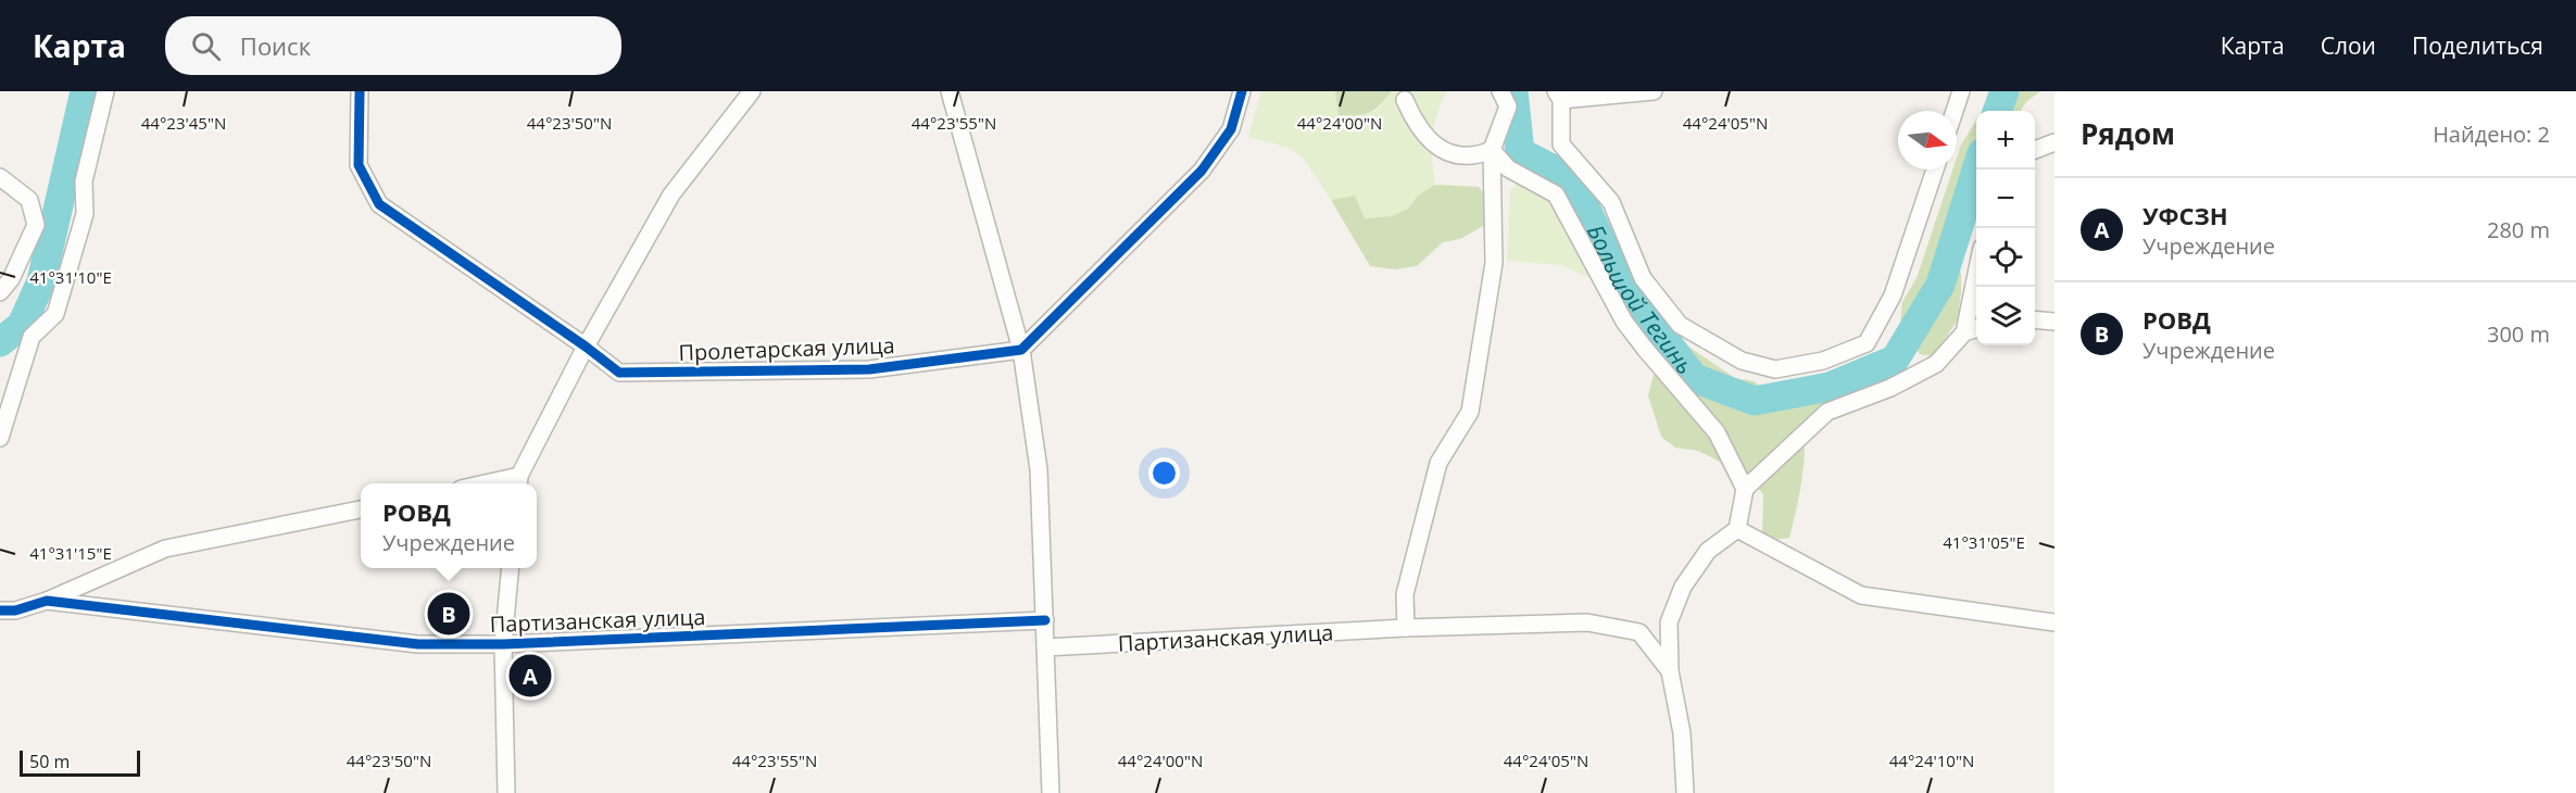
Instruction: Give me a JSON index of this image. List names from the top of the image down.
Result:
{
  "streets": {
    "street": ["Пролетарская улица", "Партизанская улица"]
  },
  "water": ["Большой Тегинь"],
  "scale_bar": "50 m",
  "north": "right",
  "page": {
    "header": "Карта",
    "search": "Поиск",
    "nav": ["Карта", "Слои", "Поделиться"],
    "heading": ["Рядом", "Найдено: 2"],
    "map_buttons": ["+", "−"],
    "list": [
      {
        "mark": "A",
        "name": "УФСЗН",
        "note": "Учреждение",
        "value": "280 m"
      },
      {
        "mark": "B",
        "name": "РОВД",
        "note": "Учреждение",
        "value": "300 m"
      }
    ],
    "popup": ["РОВД", "Учреждение"],
    "pins": ["B", "A"],
    "scale": "50 m"
  },
  "coordinates": [
    "44°23'45\"N",
    "44°23'50\"N",
    "44°23'55\"N",
    "44°24'05\"N",
    "44°24'00\"N",
    "41°31'10\"E",
    "41°31'05\"E",
    "41°31'15\"E",
    "44°24'10\"N"
  ]
}
